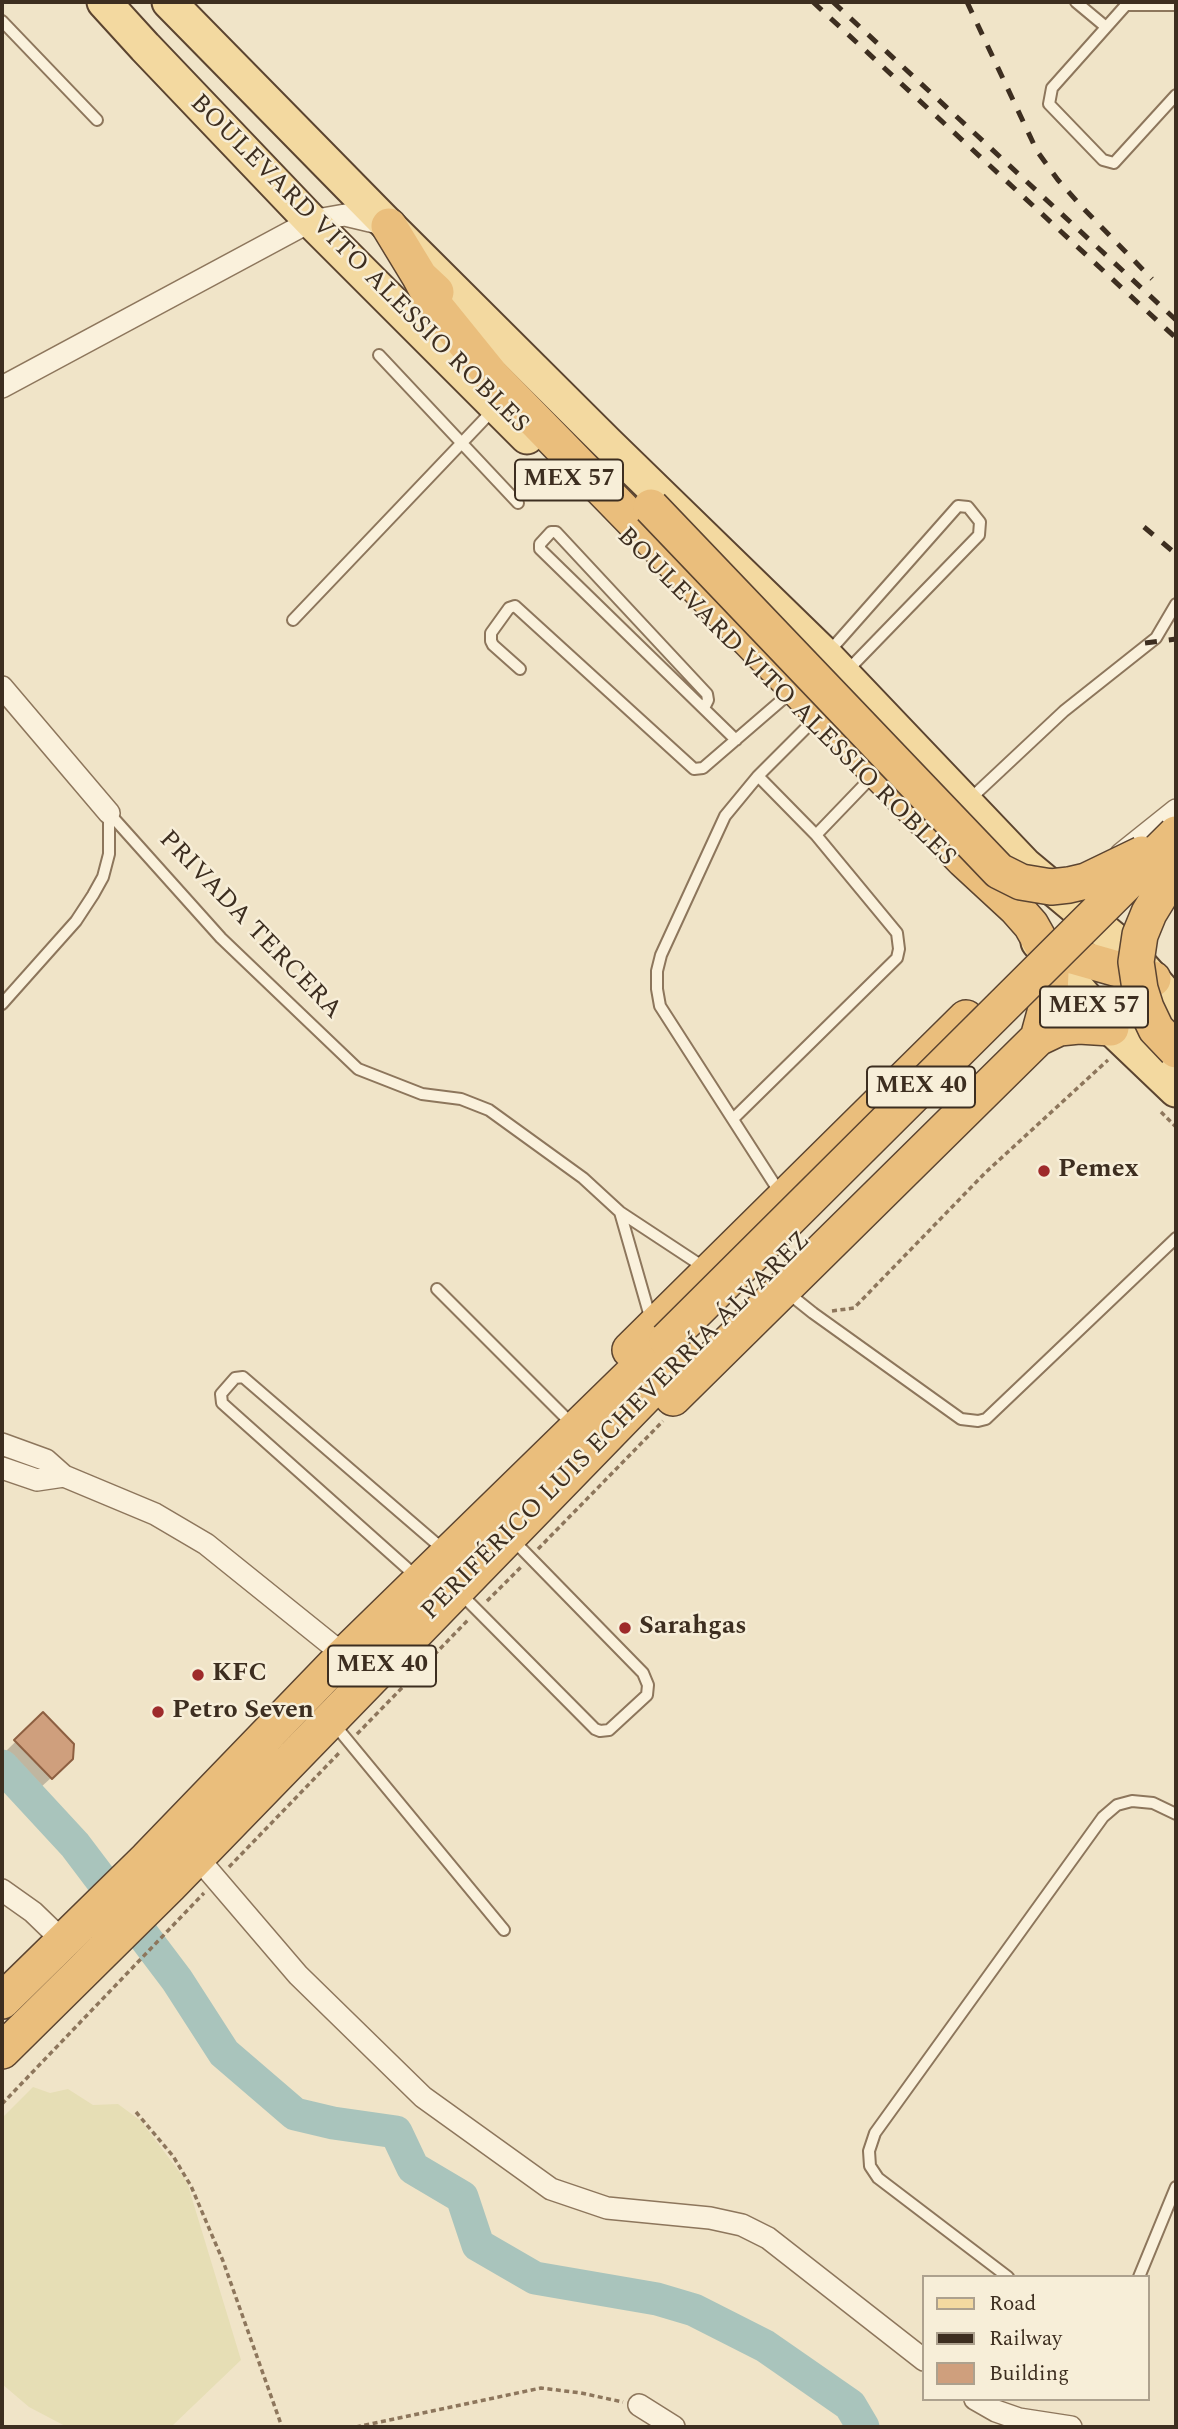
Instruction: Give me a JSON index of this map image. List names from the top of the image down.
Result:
{
  "streets": {
    "highway": ["MEX 40", "PERIFÉRICO LUIS ECHEVERRÍA ÁLVAREZ"],
    "main road": ["BOULEVARD VITO ALESSIO ROBLES", "MEX 57"],
    "lane": ["PRIVADA TERCERA"]
  },
  "places": [
    "Pemex",
    "Sarahgas",
    "KFC",
    "Petro Seven"
  ],
  "legend": ["Road", "Railway", "Building"]
}
